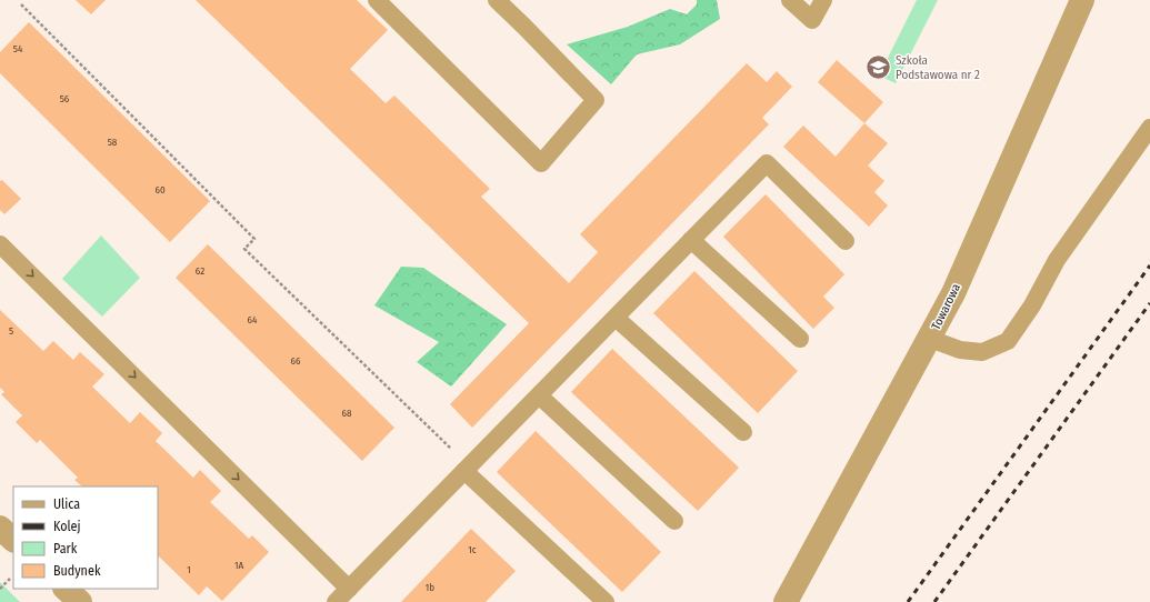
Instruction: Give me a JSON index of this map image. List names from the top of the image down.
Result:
{
  "streets": {
    "street": ["Towarowa"]
  },
  "places": {
    "school or university": ["Szkoła Podstawowa nr 2"]
  },
  "house_numbers": [
    "54",
    "56",
    "58",
    "60",
    "62",
    "64",
    "5",
    "66",
    "68",
    "1c",
    "1A",
    "1",
    "1b"
  ],
  "legend": [
    "Ulica",
    "Kolej",
    "Park",
    "Budynek"
  ]
}
